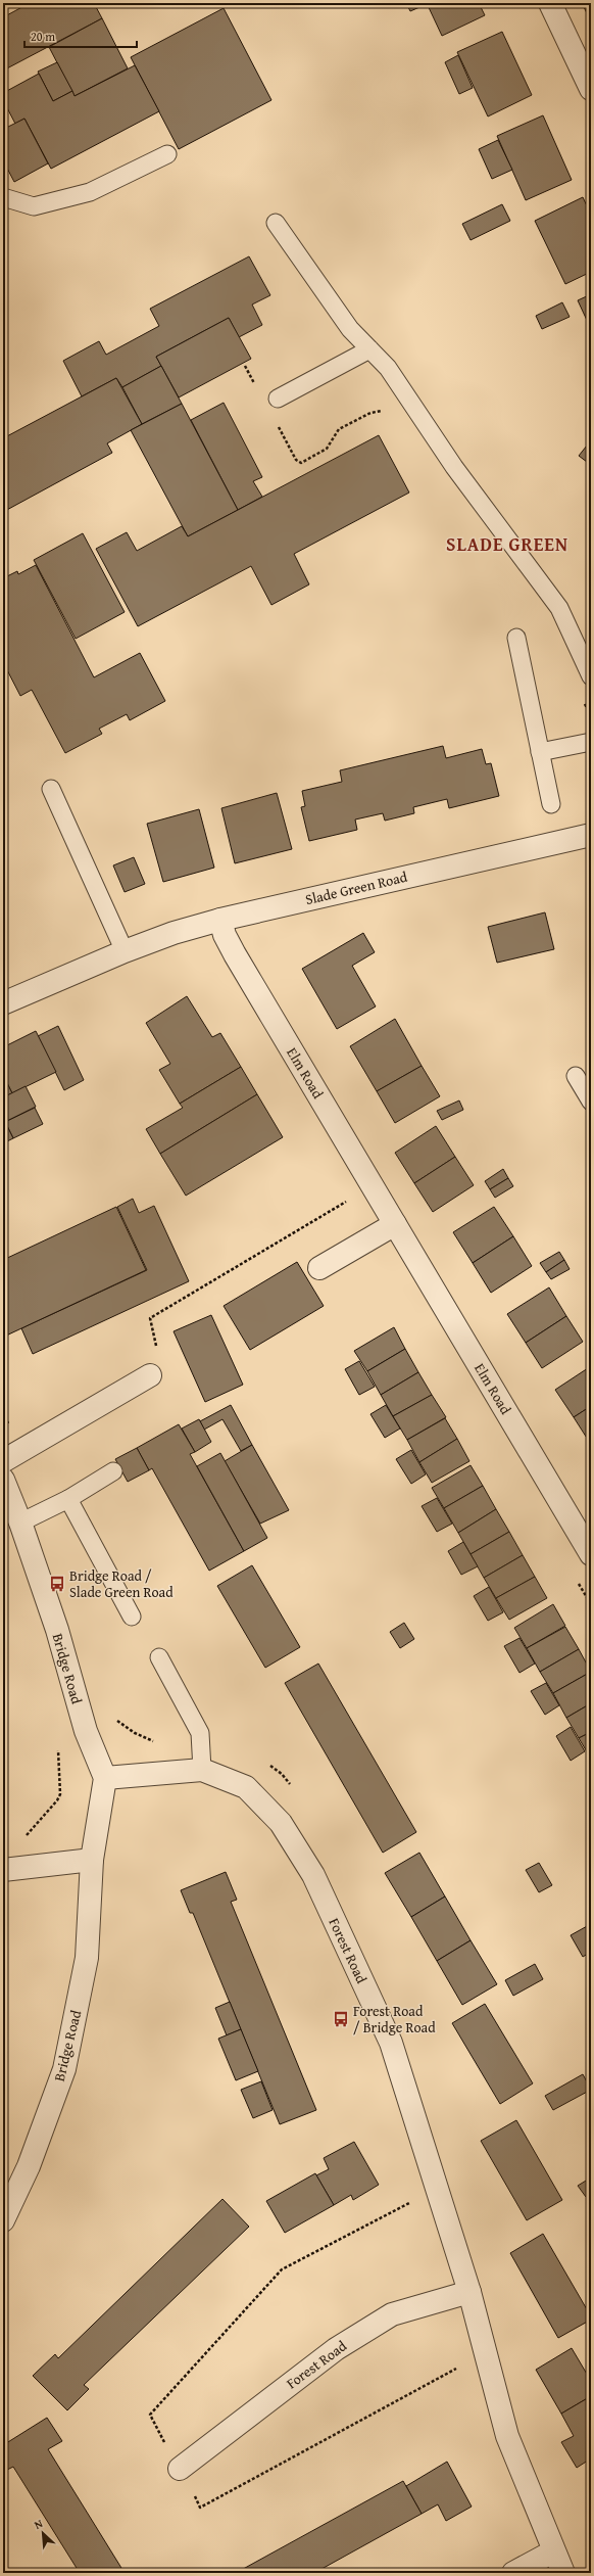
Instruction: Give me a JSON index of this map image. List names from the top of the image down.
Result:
{
  "streets": {
    "street": [
      "Slade Green Road",
      "Elm Road",
      "Bridge Road",
      "Forest Road"
    ]
  },
  "crossings": [
    ["Slade Green Road", "Elm Road"],
    ["Bridge Road", "Forest Road"]
  ],
  "districts": ["SLADE GREEN"],
  "places": {
    "bus stop": ["Bridge Road / Slade Green Road", "Forest Road / Bridge Road"]
  },
  "scale_bar": "20 m",
  "north": "top left"
}
